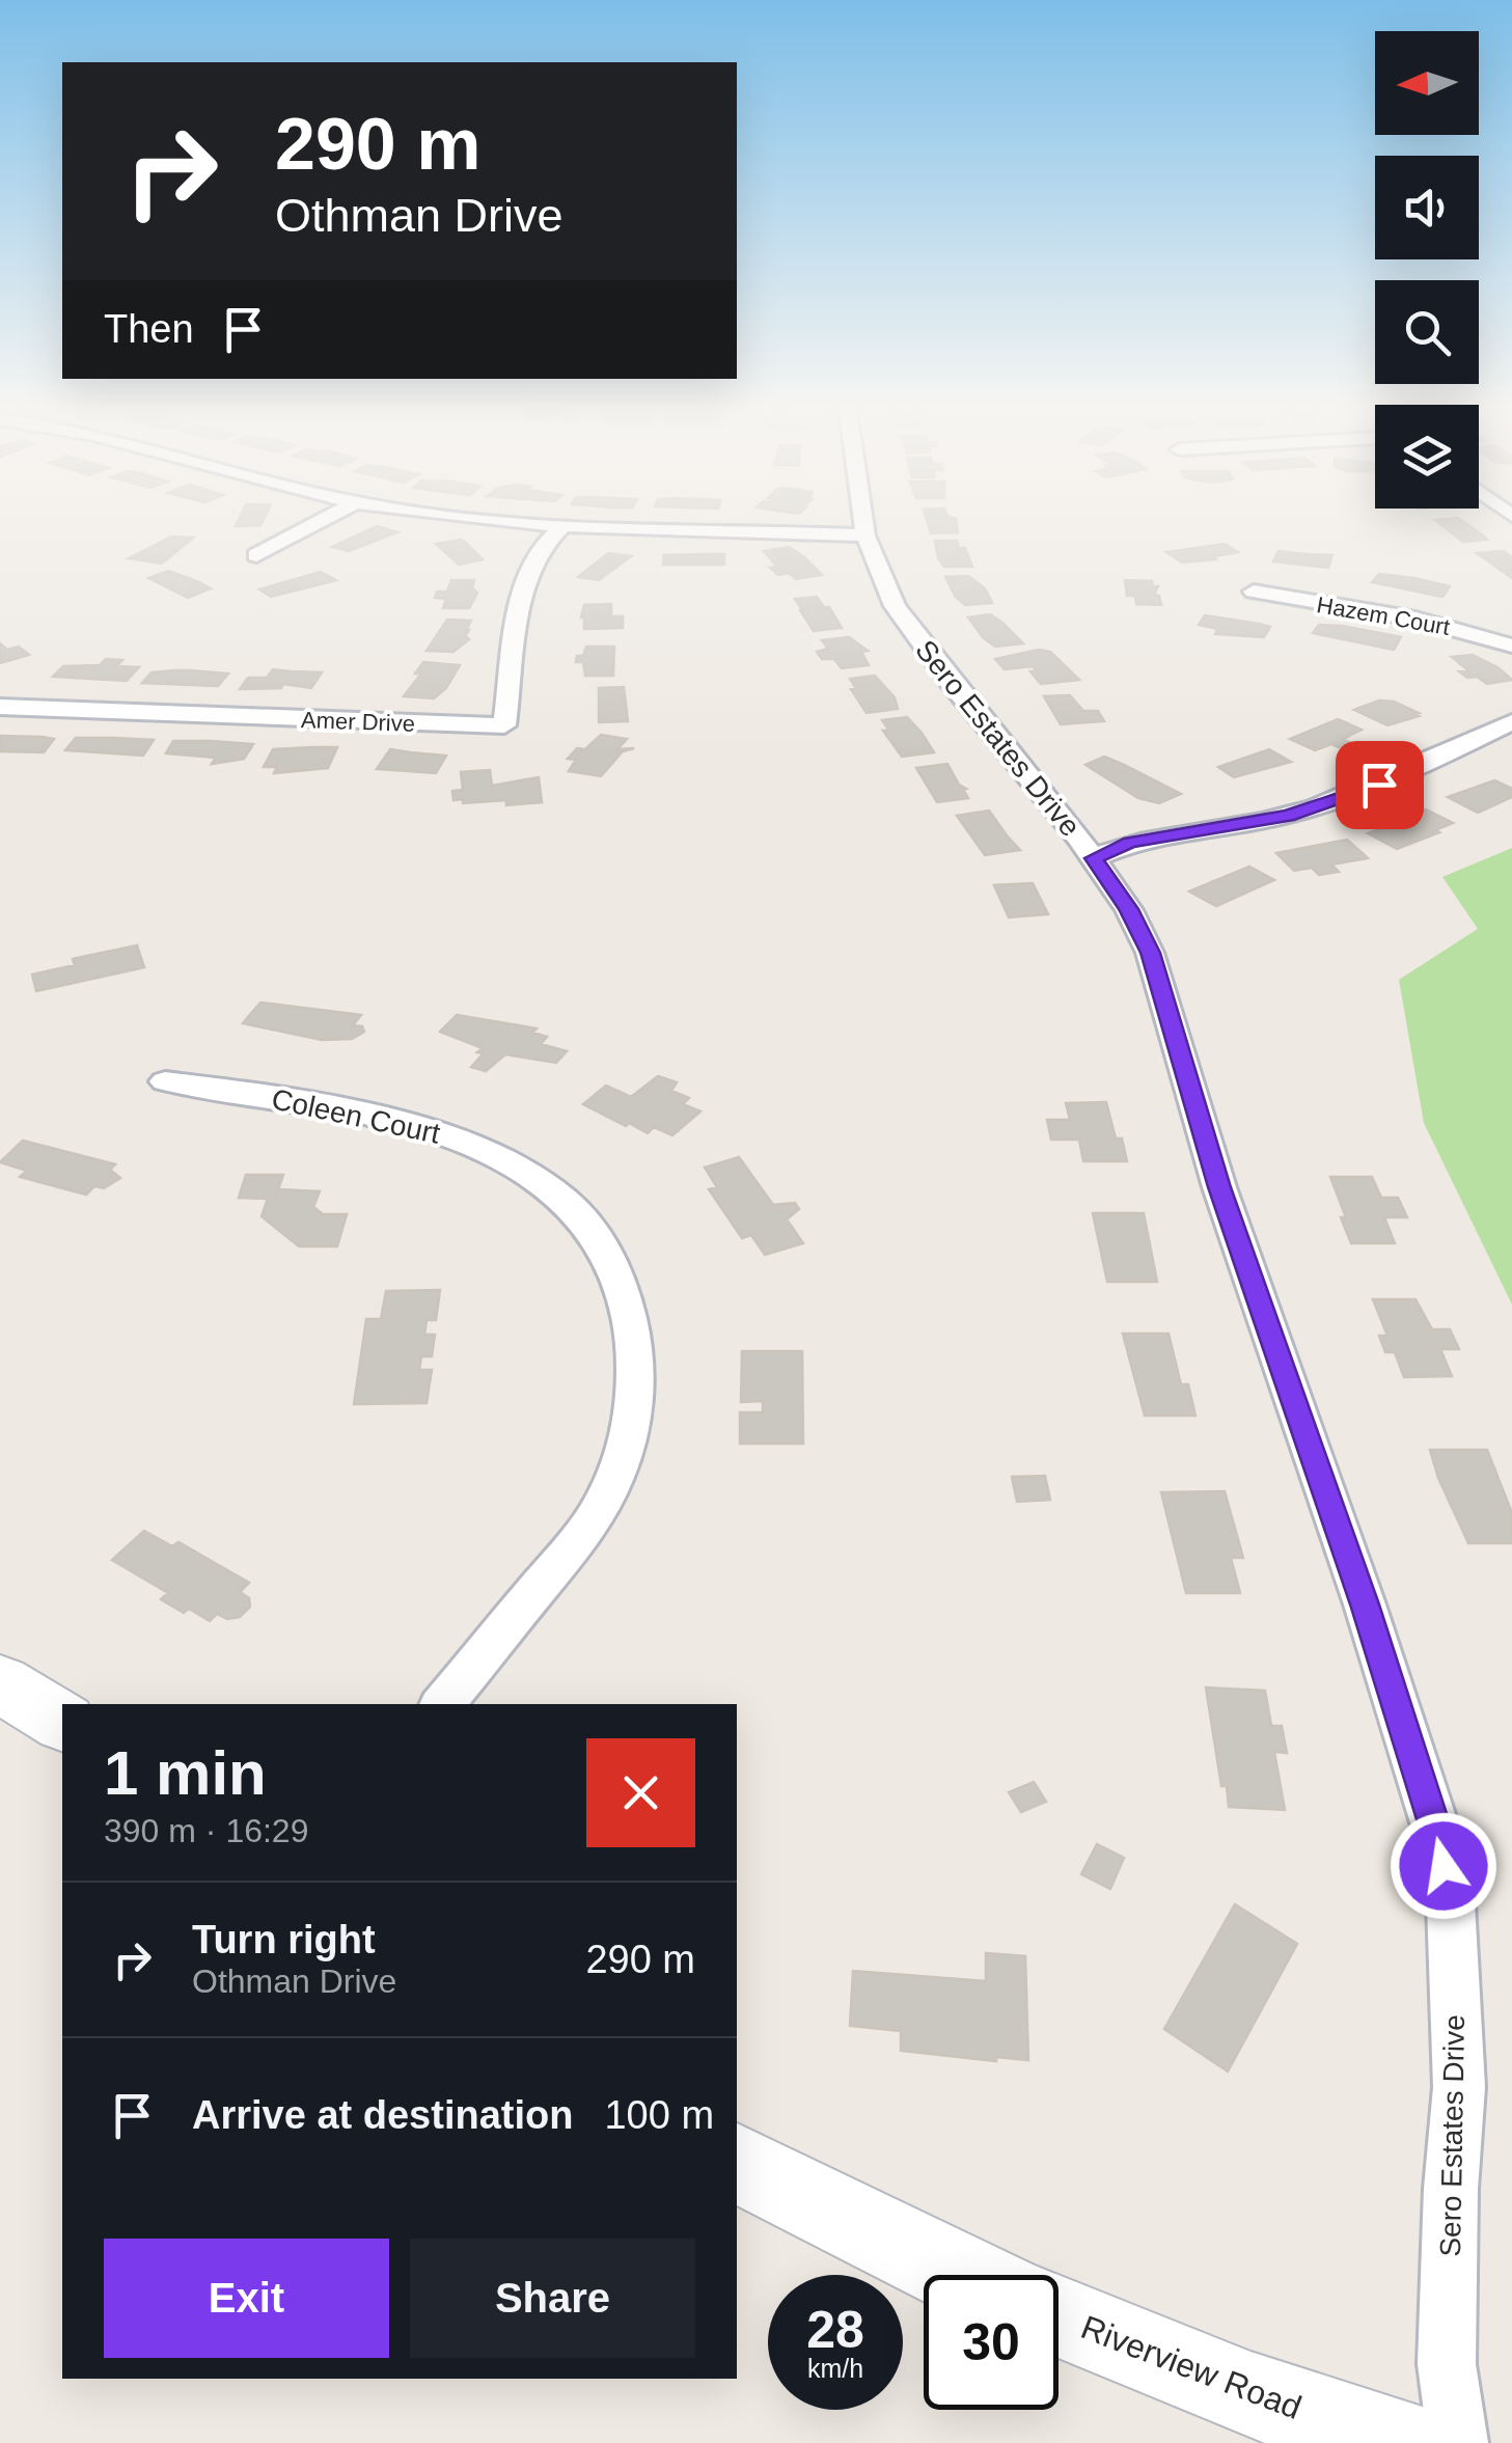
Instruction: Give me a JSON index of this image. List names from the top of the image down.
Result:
{
  "streets": {
    "street": [
      "Hazem Court",
      "Amer Drive",
      "Sero Estates Drive",
      "Coleen Court",
      "Riverview Road"
    ]
  },
  "north": "left",
  "page": {
    "turn": ["290 m", "Othman Drive"],
    "then": "Then",
    "heading": ["1 min", "390 m · 16:29"],
    "list": [
      {
        "name": "Turn right",
        "note": "Othman Drive",
        "value": "290 m"
      },
      {
        "name": "Arrive at destination",
        "value": "100 m"
      }
    ],
    "buttons": ["Exit", "Share"],
    "speed": "28 km/h",
    "limit": "30"
  }
}
